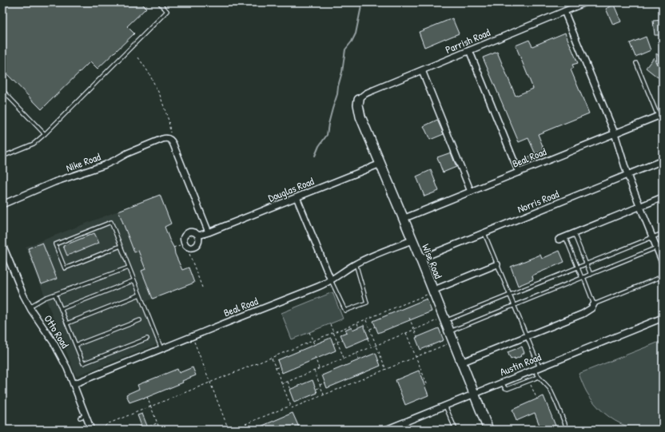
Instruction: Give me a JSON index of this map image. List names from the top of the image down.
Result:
{
  "streets": {
    "street": [
      "Parrish Road",
      "Beal Road",
      "Nike Road",
      "Douglas Road",
      "Norris Road",
      "Wise Road",
      "Otto Road",
      "Austin Road"
    ]
  },
  "crossings": [
    ["Parrish Road", "Wise Road"],
    ["Beal Road", "Wise Road"],
    ["Beal Road", "Otto Road"],
    ["Douglas Road", "Wise Road"],
    ["Norris Road", "Wise Road"],
    ["Wise Road", "Austin Road"]
  ]
}
